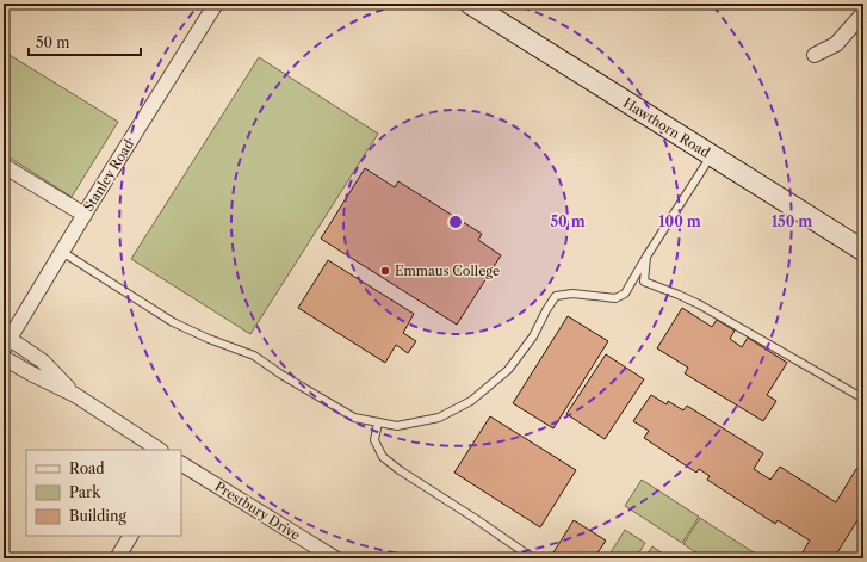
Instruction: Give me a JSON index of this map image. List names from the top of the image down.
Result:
{
  "streets": {
    "main road": ["Hawthorn Road"],
    "street": ["Stanley Road", "Prestbury Drive"]
  },
  "places": ["Emmaus College"],
  "legend": ["Road", "Park", "Building"],
  "scale_bar": "50 m",
  "rings": ["50 m", "100 m", "150 m"]
}
